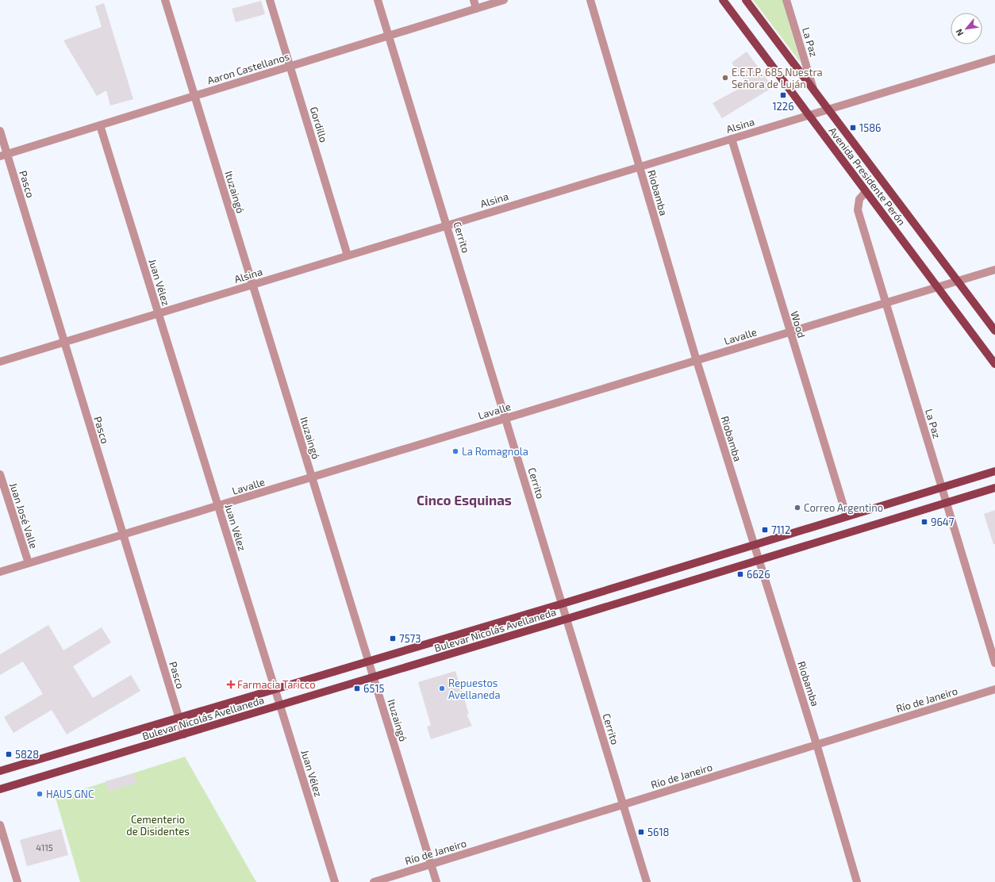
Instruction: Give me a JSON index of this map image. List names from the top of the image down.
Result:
{
  "streets": {
    "main road": ["Avenida Presidente Perón", "Bulevar Nicolás Avellaneda"],
    "street": [
      "La Paz",
      "Aaron Castellanos",
      "Gordillo",
      "Alsina",
      "Pasco",
      "Ituzaingó",
      "Riobamba",
      "Cerrito",
      "Juan Vélez",
      "Wood",
      "Lavalle",
      "Juan José Valle",
      "Río de Janeiro"
    ]
  },
  "crossings": [
    ["La Paz", "Avenida Presidente Perón"],
    ["La Paz", "Lavalle"],
    ["La Paz", "Bulevar Nicolás Avellaneda"],
    ["Aaron Castellanos", "Gordillo"],
    ["Aaron Castellanos", "Pasco"],
    ["Aaron Castellanos", "Ituzaingó"],
    ["Aaron Castellanos", "Cerrito"],
    ["Aaron Castellanos", "Juan Vélez"],
    ["Gordillo", "Alsina"],
    ["Alsina", "Avenida Presidente Perón"],
    ["Alsina", "Pasco"],
    ["Alsina", "Ituzaingó"],
    ["Alsina", "Riobamba"],
    ["Alsina", "Cerrito"],
    ["Alsina", "Juan Vélez"],
    ["Alsina", "Wood"],
    ["Avenida Presidente Perón", "Lavalle"],
    ["Pasco", "Lavalle"],
    ["Pasco", "Bulevar Nicolás Avellaneda"],
    ["Ituzaingó", "Lavalle"],
    ["Ituzaingó", "Bulevar Nicolás Avellaneda"],
    ["Ituzaingó", "Río de Janeiro"],
    ["Riobamba", "Lavalle"],
    ["Riobamba", "Bulevar Nicolás Avellaneda"],
    ["Riobamba", "Río de Janeiro"],
    ["Cerrito", "Lavalle"],
    ["Cerrito", "Bulevar Nicolás Avellaneda"],
    ["Cerrito", "Río de Janeiro"],
    ["Juan Vélez", "Lavalle"],
    ["Juan Vélez", "Bulevar Nicolás Avellaneda"],
    ["Wood", "Lavalle"],
    ["Wood", "Bulevar Nicolás Avellaneda"],
    ["Lavalle", "Juan José Valle"]
  ],
  "districts": ["Cinco Esquinas"],
  "parks": ["Cementerio de Disidentes"],
  "places": {
    "other": [
      "E.E.T.P. 685 Nuestra Señora de Luján",
      "La Romagnola",
      "Correo Argentino",
      "Repuestos Avellaneda",
      "HAUS GNC"
    ],
    "transit": [
      "1226",
      "1586",
      "9647",
      "7112",
      "6626",
      "7573",
      "6515",
      "5828",
      "5618"
    ],
    "health": ["Farmacia Taricco"]
  },
  "house_numbers": ["4115"],
  "north": "bottom left"
}
